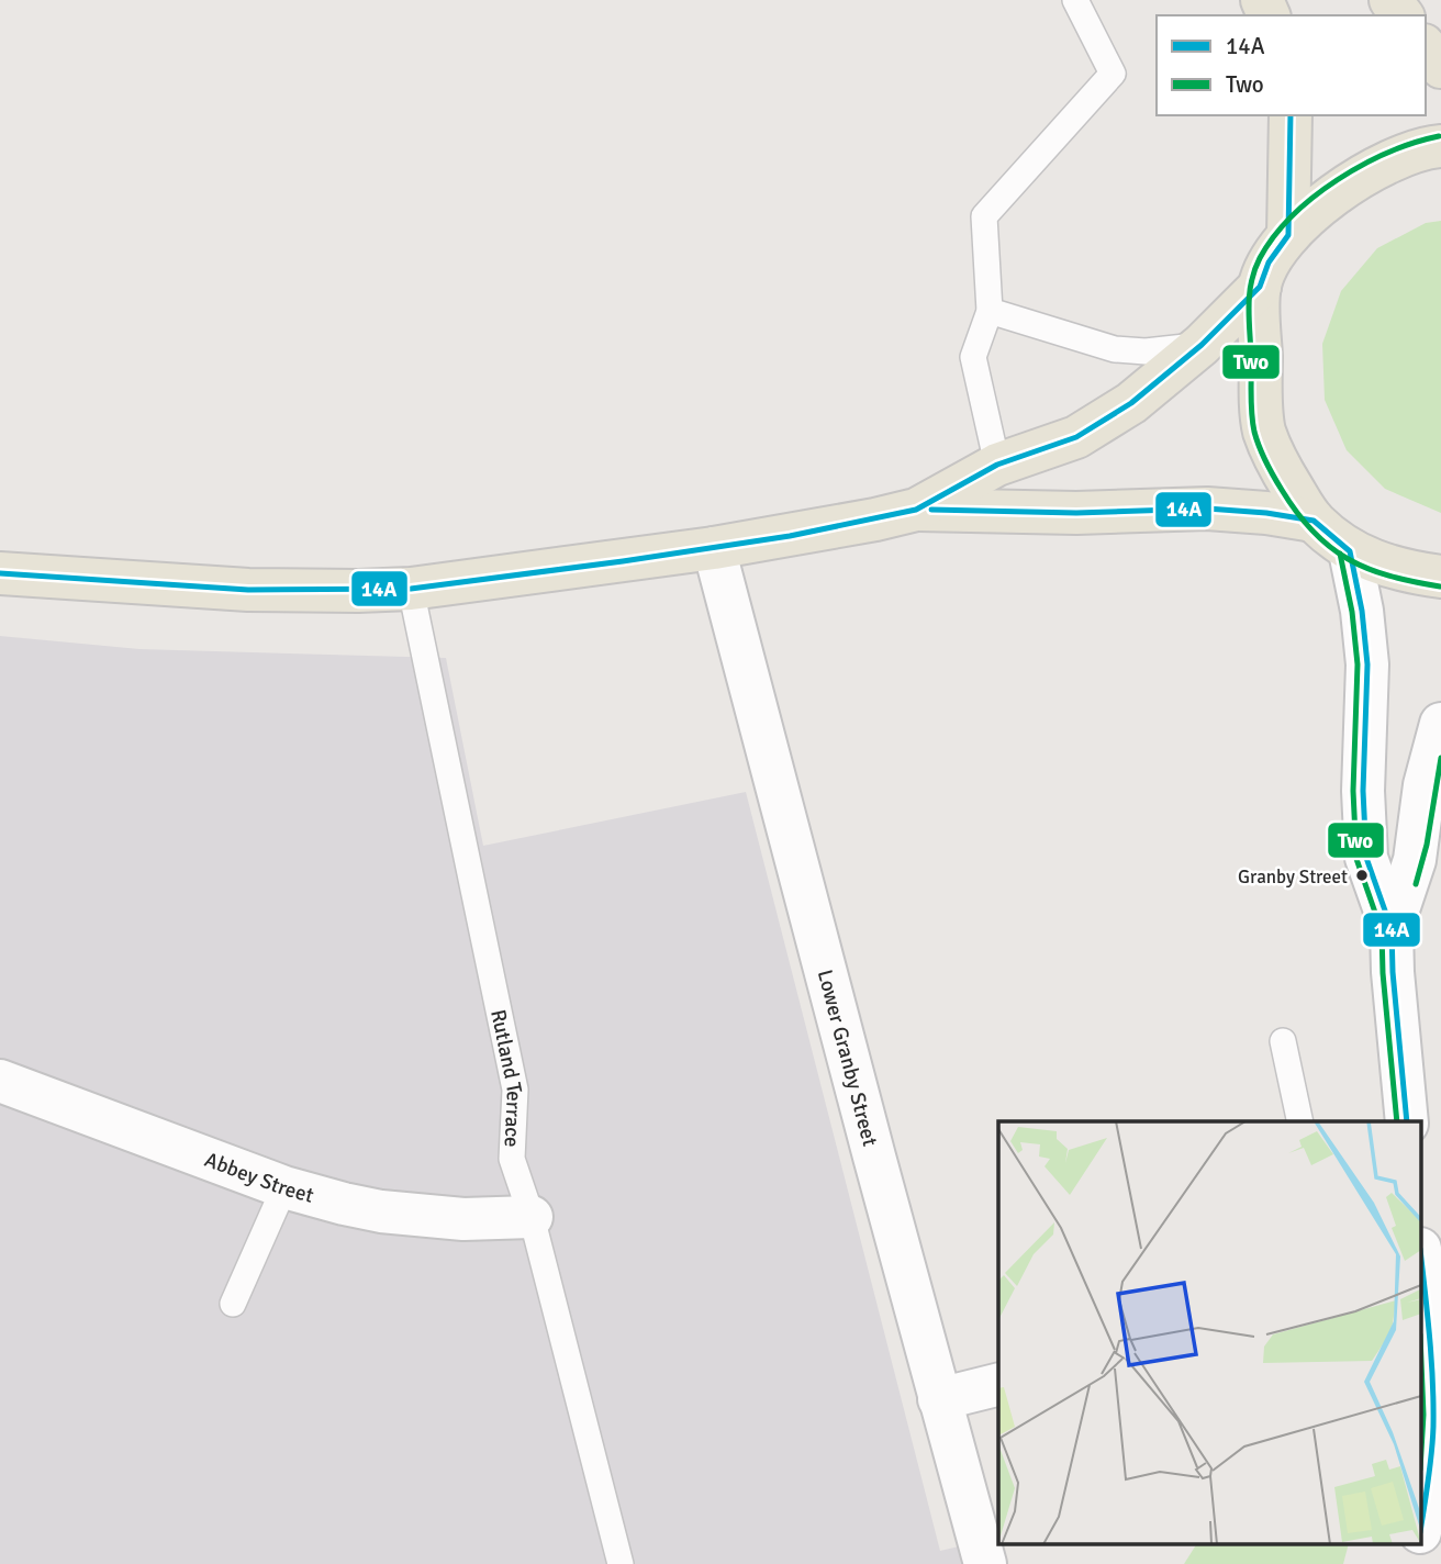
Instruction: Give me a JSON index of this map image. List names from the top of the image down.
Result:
{
  "streets": {
    "street": ["Lower Granby Street", "Abbey Street"],
    "lane": ["Rutland Terrace"]
  },
  "crossings": [
    ["Rutland Terrace", "Abbey Street"]
  ],
  "places": ["Granby Street"],
  "lines": ["transit line 14A", "transit line Two"],
  "legend": ["14A", "Two"]
}
